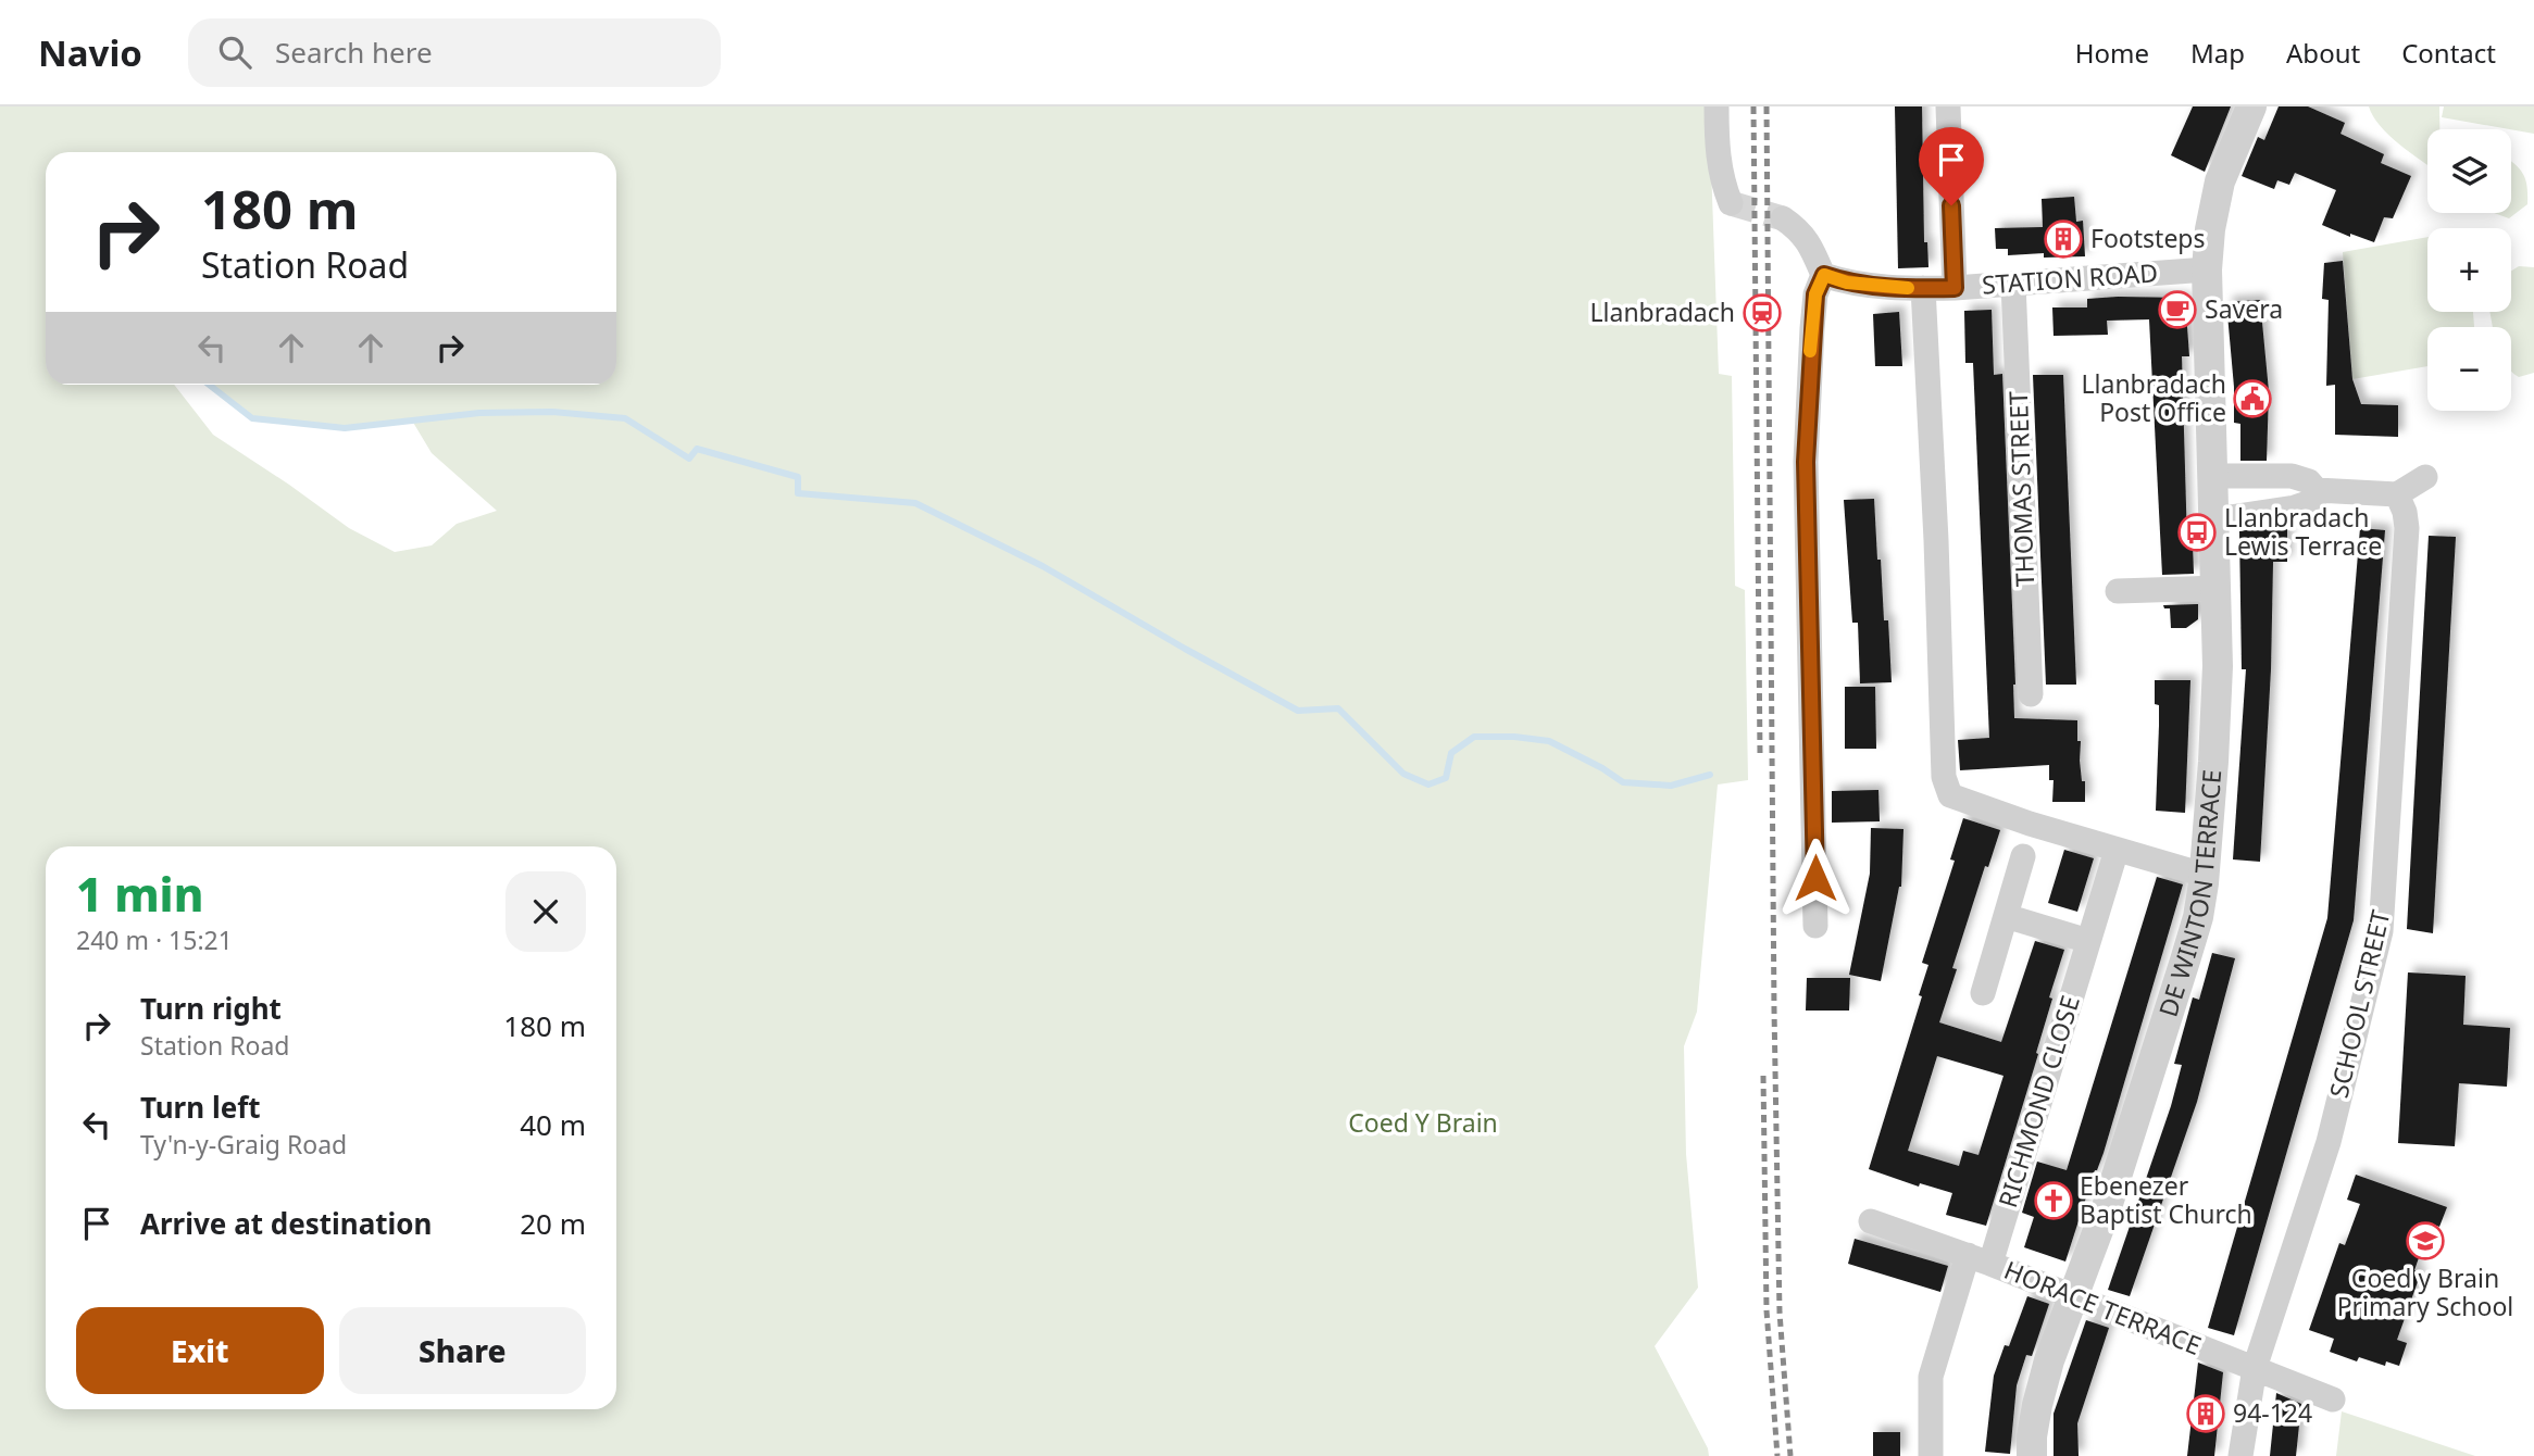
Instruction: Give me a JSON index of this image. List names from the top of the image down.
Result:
{
  "streets": {
    "street": [
      "STATION ROAD",
      "THOMAS STREET",
      "DE WINTON TERRACE",
      "SCHOOL STREET",
      "RICHMOND CLOSE",
      "HORACE TERRACE"
    ]
  },
  "crossings": [
    ["STATION ROAD", "THOMAS STREET"],
    ["STATION ROAD", "DE WINTON TERRACE"],
    ["DE WINTON TERRACE", "HORACE TERRACE"],
    ["SCHOOL STREET", "HORACE TERRACE"],
    ["RICHMOND CLOSE", "HORACE TERRACE"]
  ],
  "parks": ["Coed Y Brain"],
  "places": {
    "building": ["Footsteps", "94-124"],
    "cafe": ["Savera"],
    "station": ["Llanbradach"],
    "public building": ["Llanbradach Post Office"],
    "bus stop": ["Llanbradach Lewis Terrace"],
    "church": ["Ebenezer Baptist Church"],
    "school or university": ["Coed y Brain Primary School"]
  },
  "page": {
    "header": "Navio",
    "search": "Search here",
    "nav": [
      "Home",
      "Map",
      "About",
      "Contact"
    ],
    "map_buttons": ["+", "−"],
    "turn": ["180 m", "Station Road"],
    "heading": ["1 min", "240 m · 15:21"],
    "list": [
      {
        "name": "Turn right",
        "note": "Station Road",
        "value": "180 m"
      },
      {
        "name": "Turn left",
        "note": "Ty'n-y-Graig Road",
        "value": "40 m"
      },
      {
        "name": "Arrive at destination",
        "value": "20 m"
      }
    ],
    "buttons": ["Exit", "Share"]
  }
}
